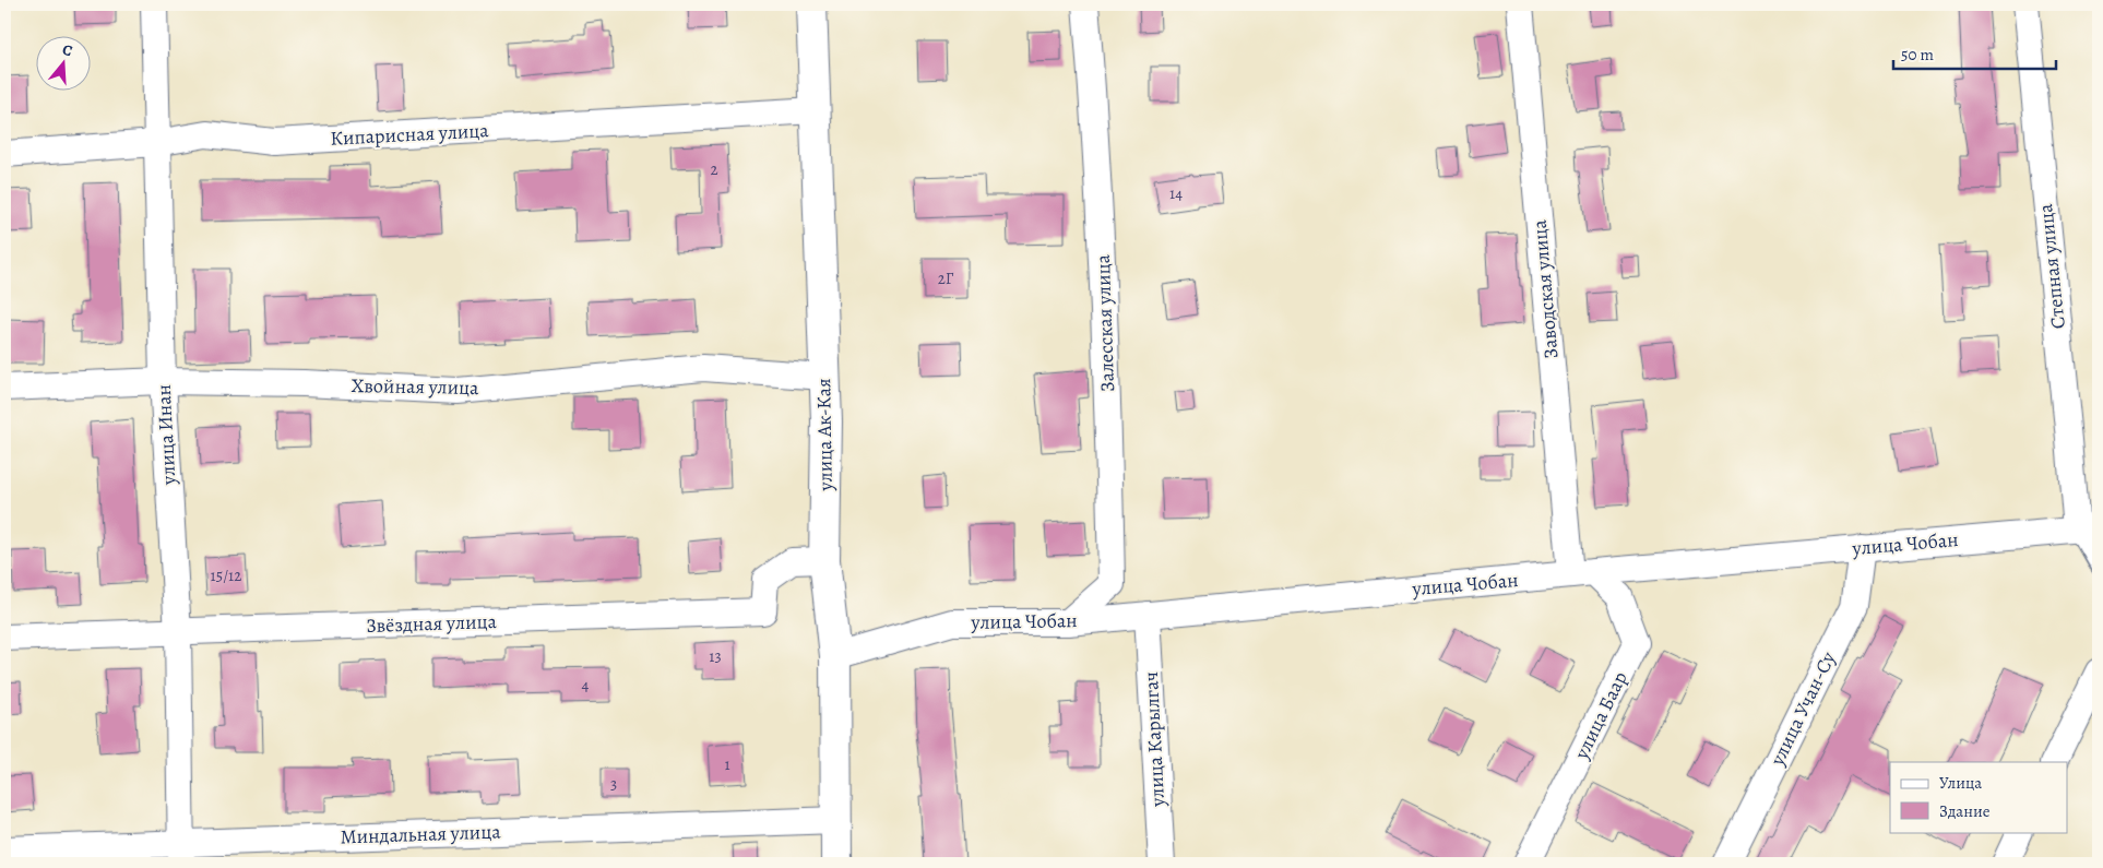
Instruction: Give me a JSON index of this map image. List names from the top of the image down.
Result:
{
  "streets": {
    "main road": ["улица Ак-Кая"],
    "street": [
      "Кипарисная улица",
      "Степная улица",
      "Заводская улица",
      "Залесская улица",
      "Хвойная улица",
      "улица Инан",
      "улица Чобан",
      "Звёздная улица",
      "улица Учан-Су",
      "улица Баар",
      "улица Карылгач",
      "Миндальная улица"
    ]
  },
  "crossings": [
    ["Кипарисная улица", "улица Инан"],
    ["Кипарисная улица", "улица Ак-Кая"],
    ["Степная улица", "улица Чобан"],
    ["Заводская улица", "улица Чобан"],
    ["Заводская улица", "улица Баар"],
    ["Залесская улица", "улица Чобан"],
    ["Хвойная улица", "улица Инан"],
    ["Хвойная улица", "улица Ак-Кая"],
    ["улица Инан", "Звёздная улица"],
    ["улица Инан", "Миндальная улица"],
    ["улица Ак-Кая", "улица Чобан"],
    ["улица Ак-Кая", "Звёздная улица"],
    ["улица Ак-Кая", "Миндальная улица"],
    ["улица Чобан", "улица Учан-Су"],
    ["улица Чобан", "улица Баар"],
    ["улица Чобан", "улица Карылгач"]
  ],
  "house_numbers": [
    "2",
    "14",
    "2Г",
    "15/12",
    "13",
    "4",
    "1",
    "3"
  ],
  "legend": ["Улица", "Здание"],
  "scale_bar": "50 m",
  "north": "top"
}
